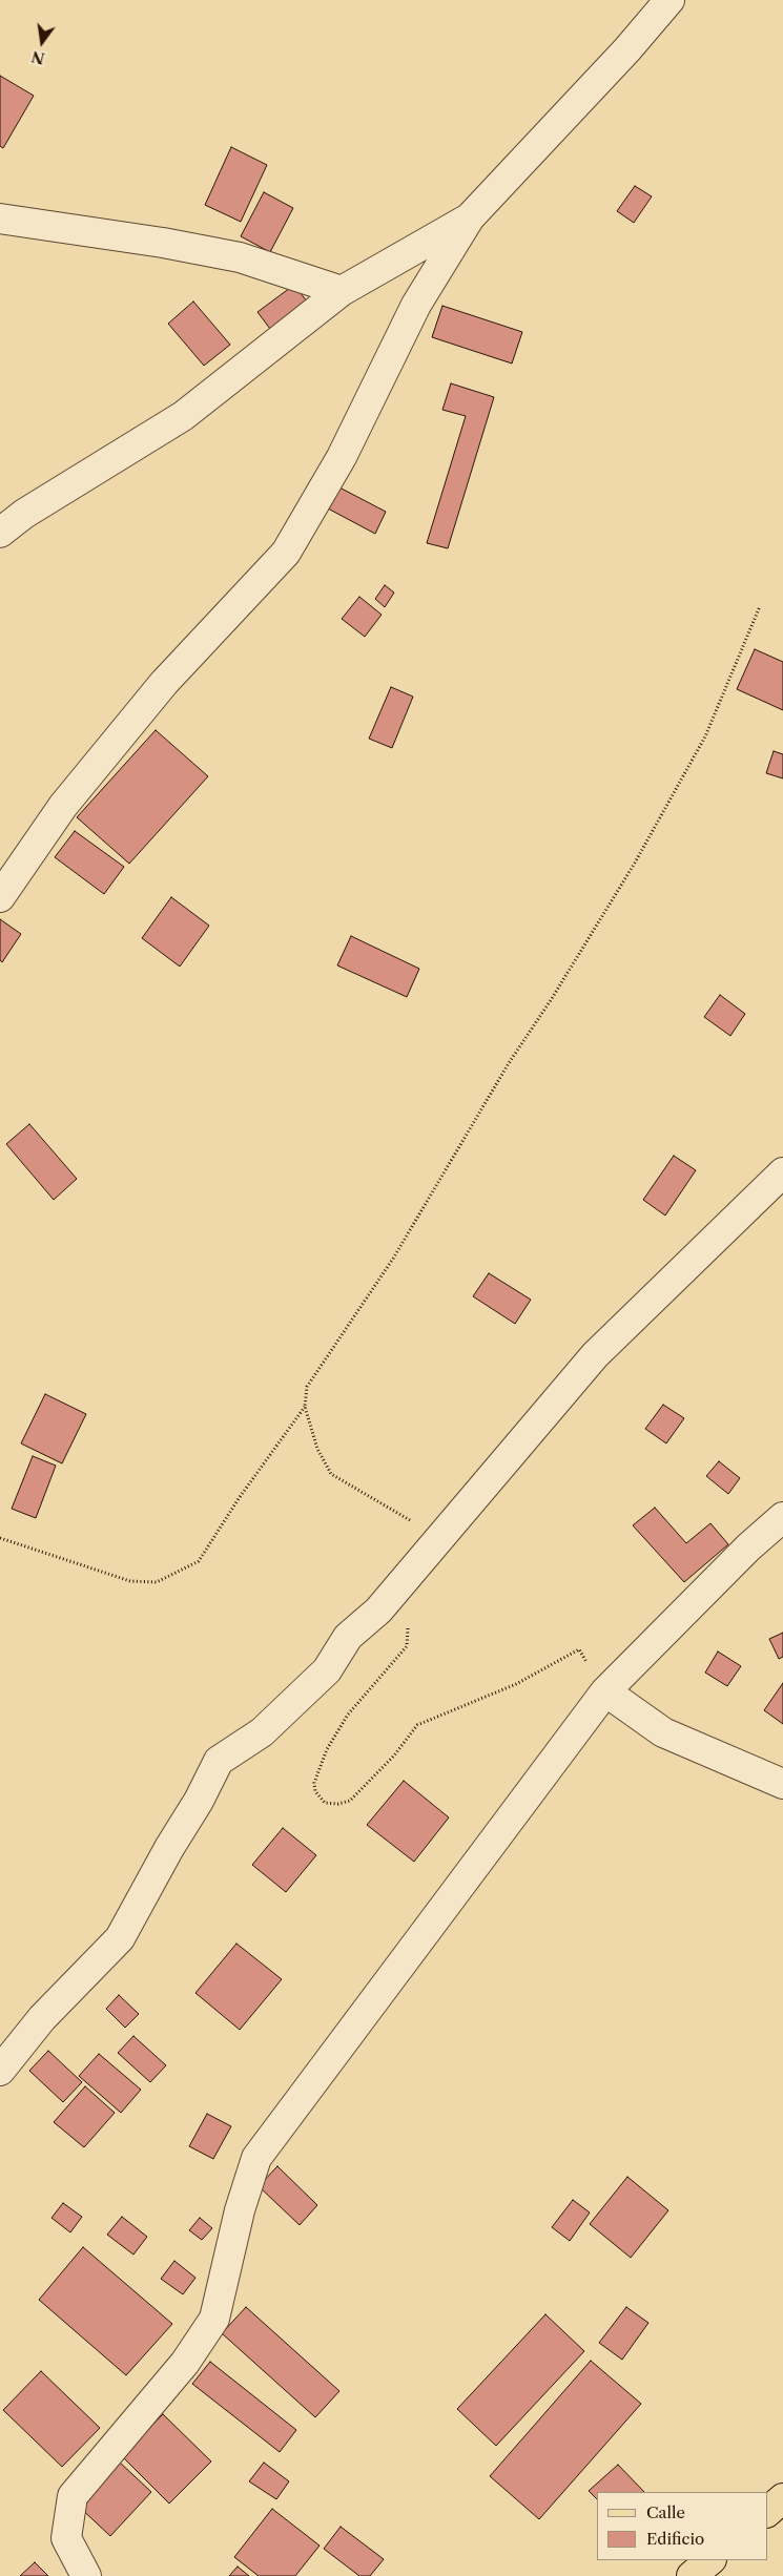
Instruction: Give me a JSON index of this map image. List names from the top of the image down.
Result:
{
  "legend": ["Calle", "Edificio"],
  "north": "bottom"
}
